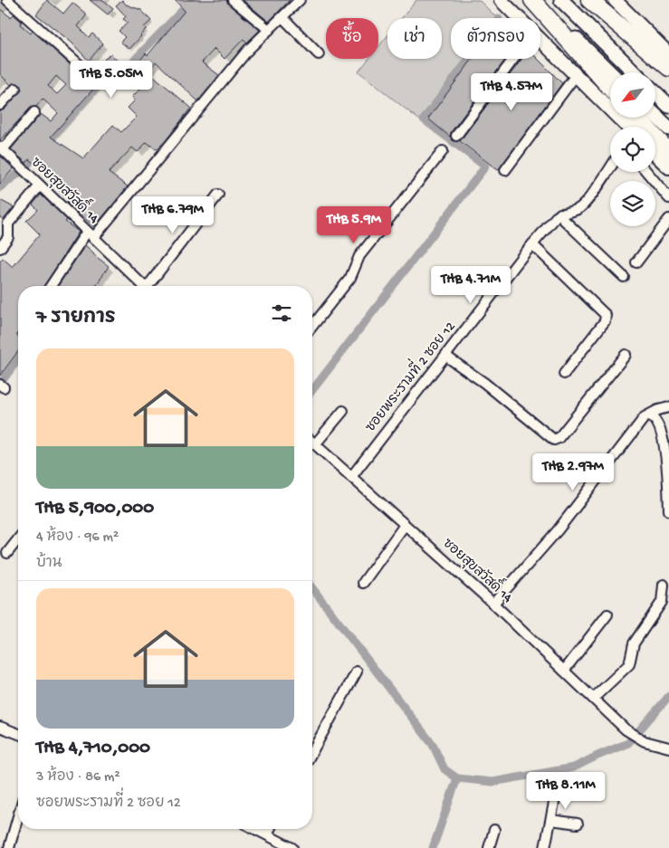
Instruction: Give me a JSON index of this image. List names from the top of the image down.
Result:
{
  "streets": {
    "street": ["ซอยสุขสวัสดิ์ 14", "ซอยพระรามที่ 2 ซอย 12"]
  },
  "crossings": [
    ["ซอยสุขสวัสดิ์ 14", "ซอยพระรามที่ 2 ซอย 12"]
  ],
  "north": "bottom left",
  "page": {
    "chip": ["ซื้อ", "เช่า", "ตัวกรอง"],
    "price": [
      "THB 5.05M",
      "THB 4.57M",
      "THB 6.79M",
      "THB 5.9M",
      "THB 4.71M",
      "THB 2.97M",
      "THB 8.11M"
    ],
    "heading": "7 รายการ",
    "list": [
      {
        "name": "THB 5,900,000",
        "note": "4 ห้อง · 96 m² · บ้าน"
      },
      {
        "name": "THB 4,710,000",
        "note": "3 ห้อง · 86 m² · ซอยพระรามที่ 2 ซอย 12"
      }
    ]
  }
}
